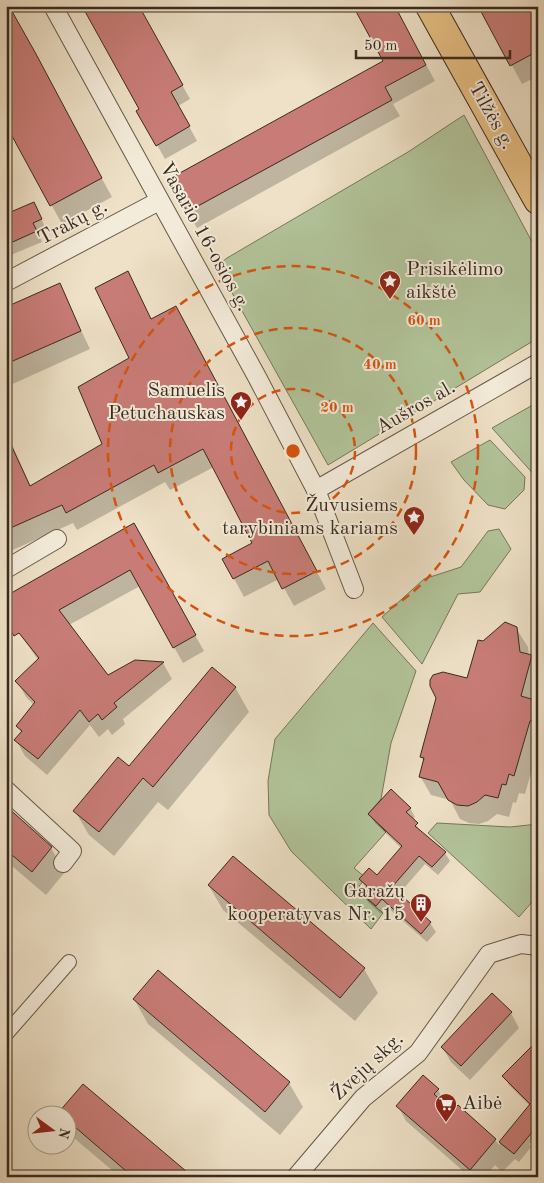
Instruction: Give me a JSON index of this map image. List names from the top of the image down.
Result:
{
  "streets": {
    "highway": ["Tilžės g."],
    "street": [
      "Trakų g.",
      "Vasario 16-osios g.",
      "Aušros al.",
      "Žvejų skg."
    ]
  },
  "crossings": [
    ["Trakų g.", "Vasario 16-osios g."],
    ["Vasario 16-osios g.", "Aušros al."]
  ],
  "places": {
    "place": ["Prisikėlimo aikštė", "Samuelis Petuchauskas", "Žuvusiems tarybiniams kariams"],
    "building": ["Garažų kooperatyvas Nr. 15"],
    "supermarket": ["Aibė"]
  },
  "scale_bar": "50 m",
  "north": "right",
  "rings": ["60 m", "40 m", "20 m"]
}
